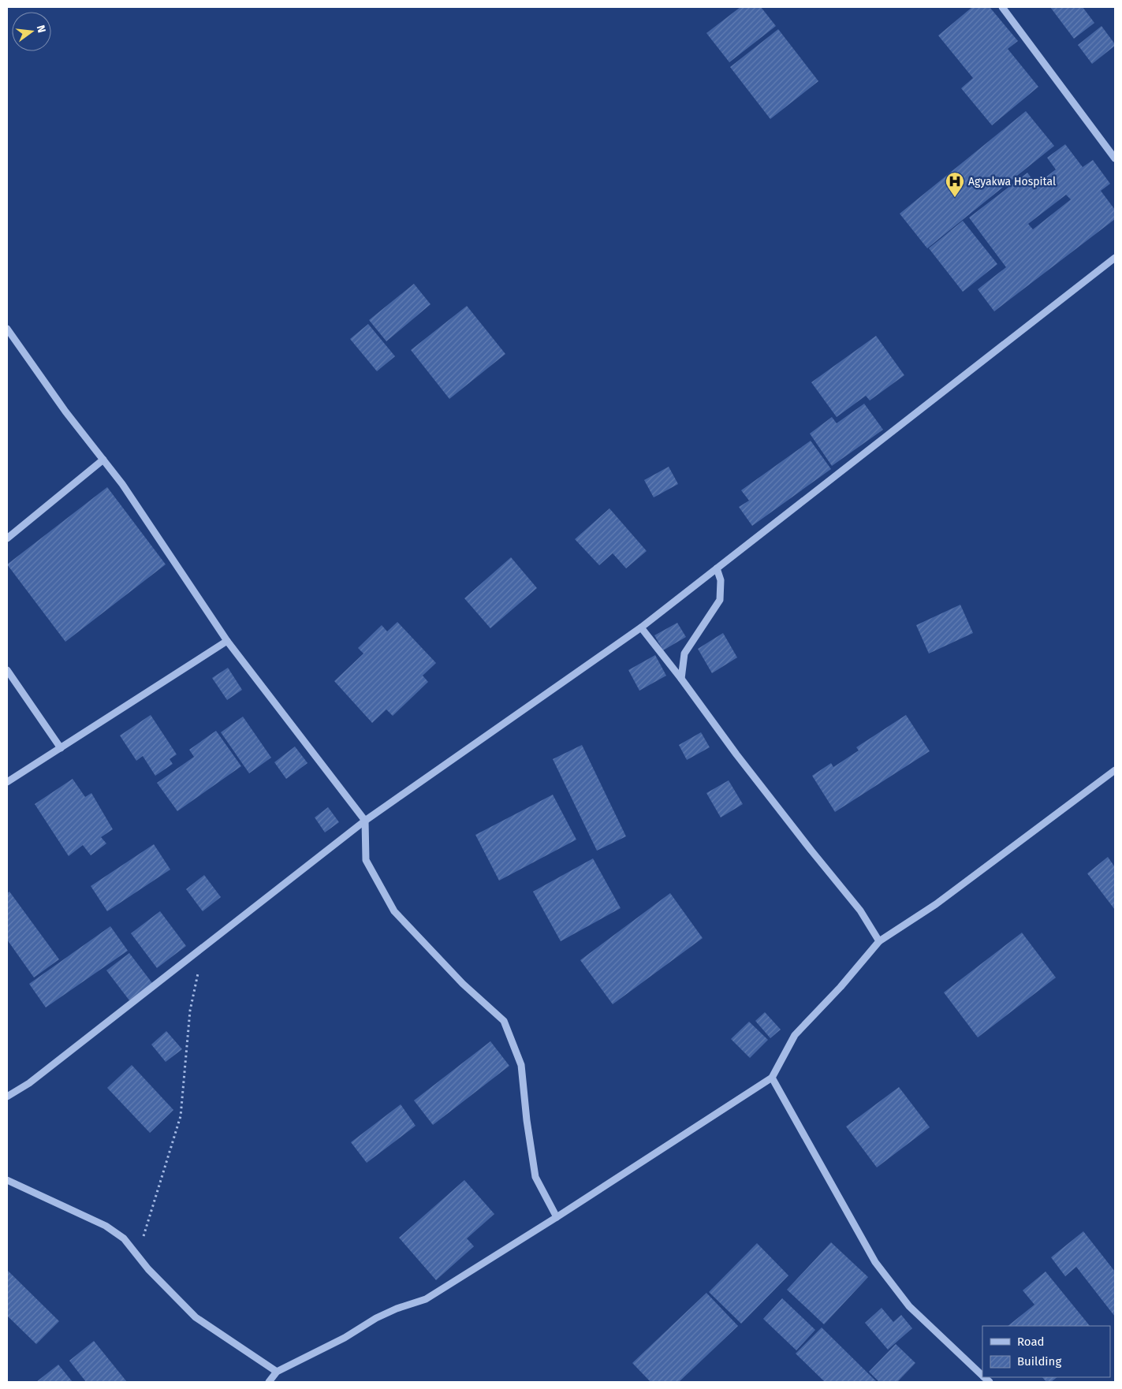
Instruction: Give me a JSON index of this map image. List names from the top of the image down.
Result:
{
  "places": {
    "hospital": ["Agyakwa Hospital"]
  },
  "legend": ["Road", "Building"],
  "north": "right"
}
